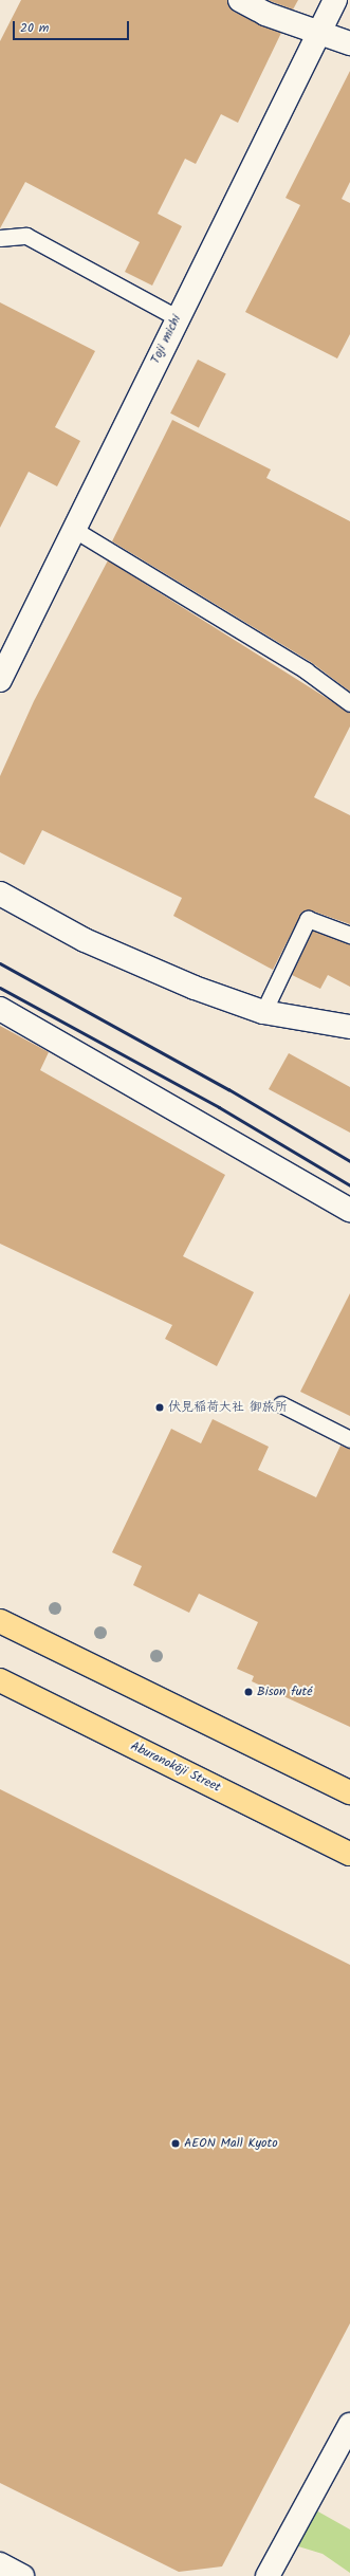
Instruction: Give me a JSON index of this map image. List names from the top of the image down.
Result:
{
  "streets": {
    "highway": ["Aburanokōji Street"],
    "street": ["Toji michi"]
  },
  "places": ["伏見稲荷大社 御旅所", "Bison futé", "AEON Mall Kyoto"],
  "scale_bar": "20 m"
}
